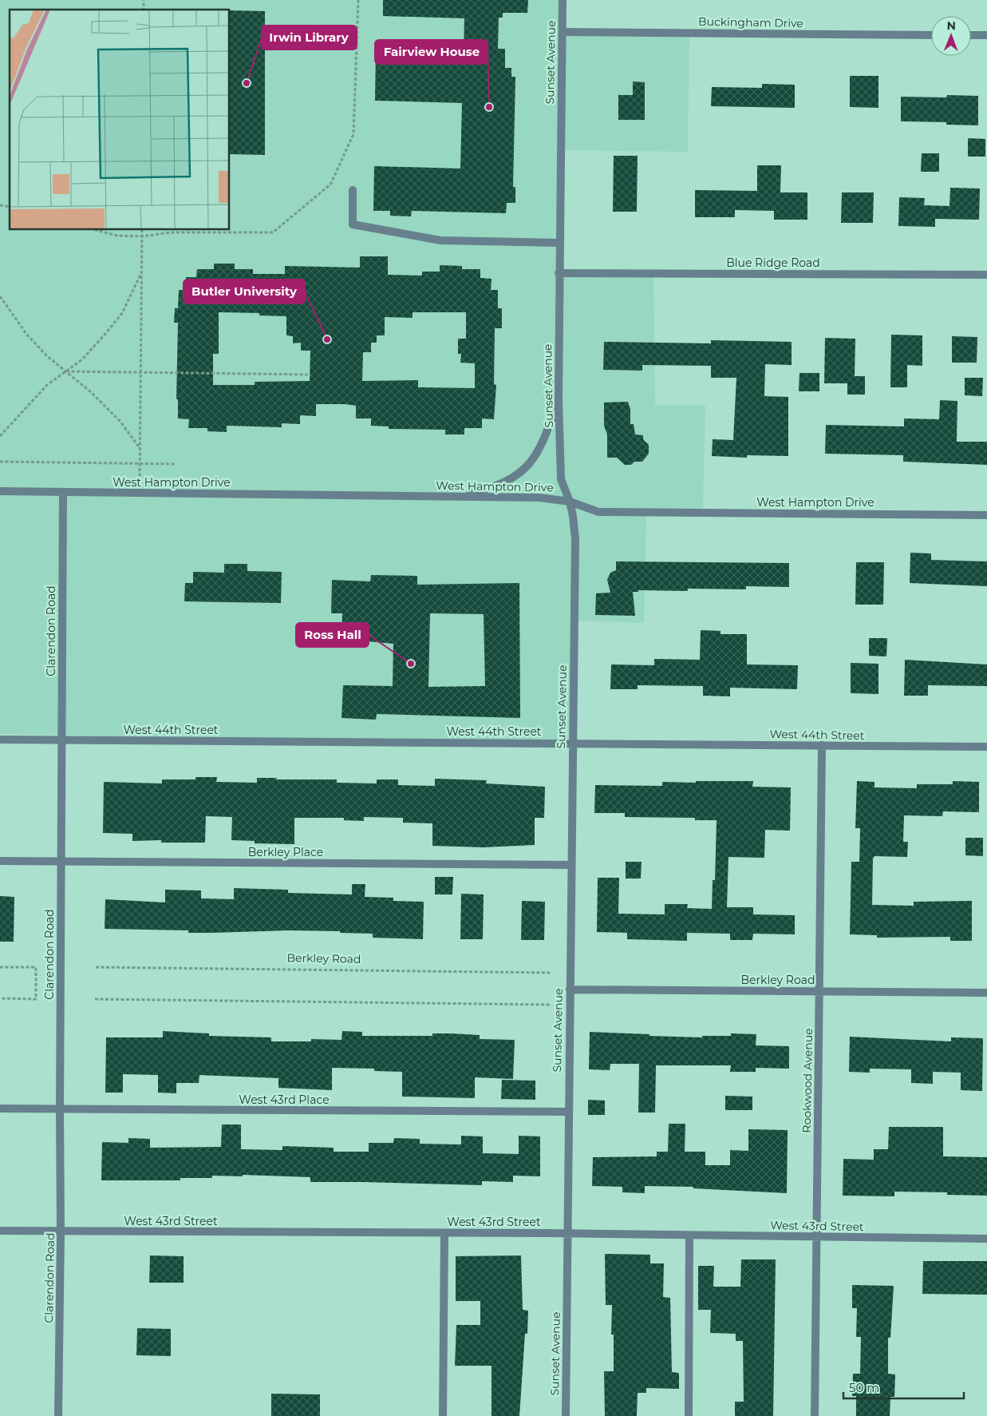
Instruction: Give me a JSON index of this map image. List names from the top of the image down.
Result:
{
  "streets": {
    "street": [
      "Buckingham Drive",
      "Sunset Avenue",
      "Blue Ridge Road",
      "West Hampton Drive",
      "Clarendon Road",
      "West 44th Street",
      "Berkley Place",
      "Berkley Road",
      "Rookwood Avenue",
      "West 43rd Place",
      "West 43rd Street"
    ]
  },
  "crossings": [
    ["Buckingham Drive", "Sunset Avenue"],
    ["Sunset Avenue", "Blue Ridge Road"],
    ["Sunset Avenue", "West Hampton Drive"],
    ["Sunset Avenue", "West 44th Street"],
    ["Sunset Avenue", "Berkley Place"],
    ["Sunset Avenue", "Berkley Road"],
    ["Sunset Avenue", "West 43rd Place"],
    ["Sunset Avenue", "West 43rd Street"],
    ["West Hampton Drive", "Clarendon Road"],
    ["Clarendon Road", "West 44th Street"],
    ["Clarendon Road", "Berkley Place"],
    ["Clarendon Road", "West 43rd Place"],
    ["Clarendon Road", "West 43rd Street"],
    ["West 44th Street", "Rookwood Avenue"],
    ["Berkley Road", "Rookwood Avenue"],
    ["Rookwood Avenue", "West 43rd Street"]
  ],
  "places": [
    "Irwin Library",
    "Fairview House",
    "Butler University",
    "Ross Hall"
  ],
  "scale_bar": "50 m",
  "north": "top"
}
